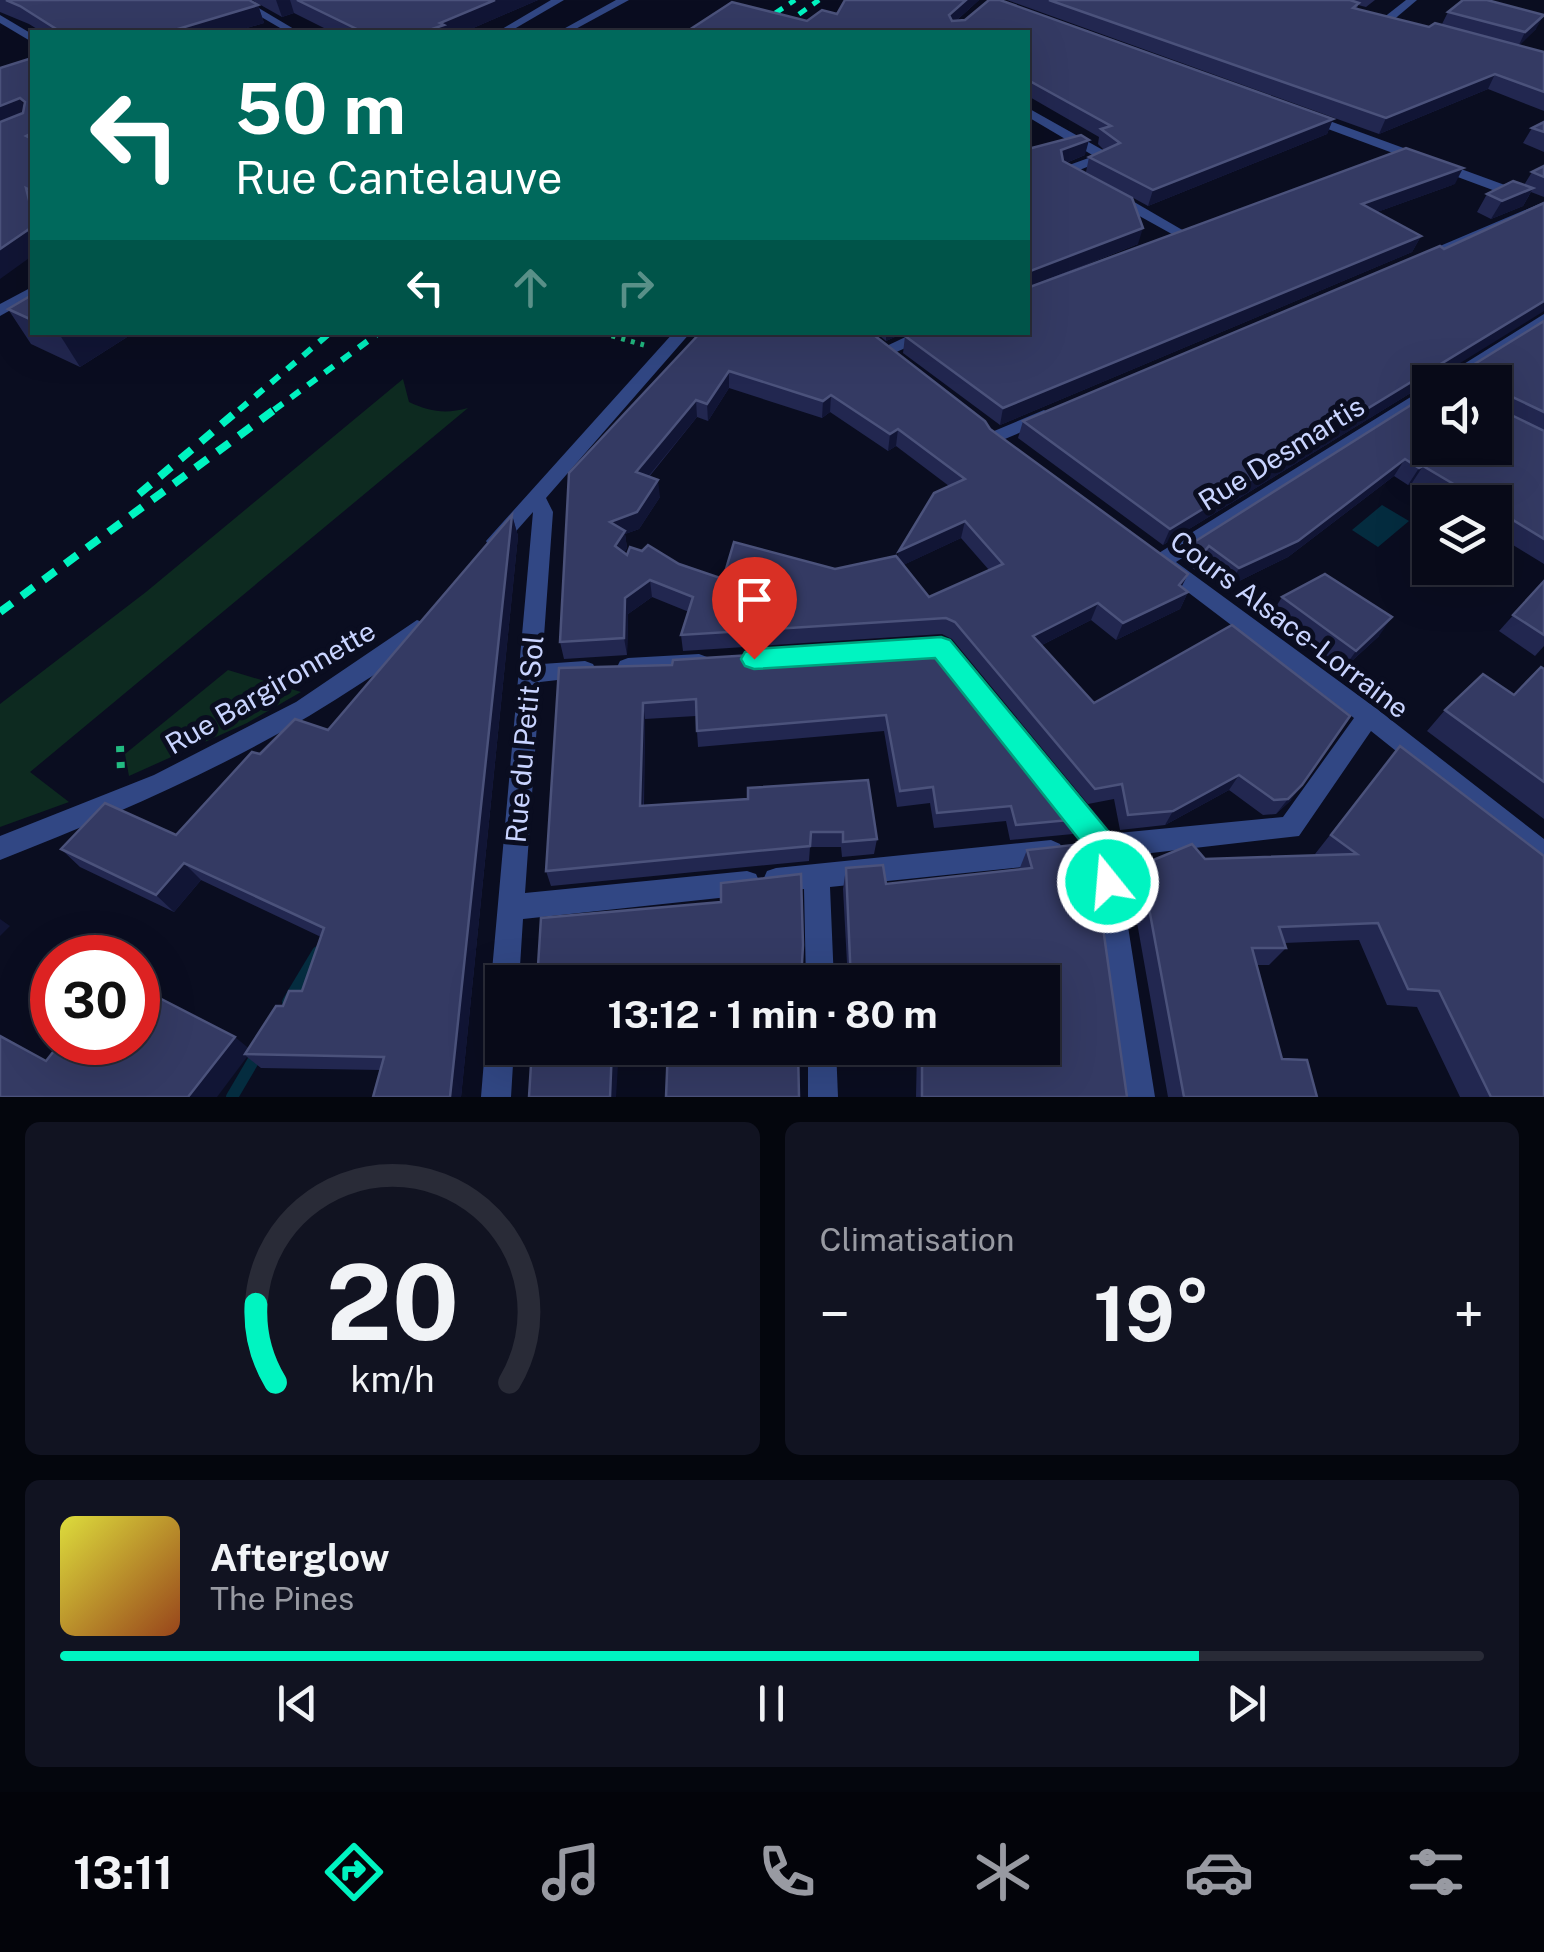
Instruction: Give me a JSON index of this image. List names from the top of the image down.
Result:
{
  "streets": {
    "street": [
      "Rue Desmartis",
      "Cours Alsace-Lorraine",
      "Rue Bargironnette",
      "Rue du Petit Sol"
    ]
  },
  "crossings": [
    ["Rue Desmartis", "Cours Alsace-Lorraine"]
  ],
  "page": {
    "turn": ["50 m", "Rue Cantelauve"],
    "limit": "30",
    "trip": "13:12 · 1 min · 80 m",
    "tile": "Climatisation",
    "heat": ["−", "19°", "+"],
    "song": ["Afterglow", "The Pines"],
    "tabs": "13:11",
    "gauge": ["20", "km/h"]
  }
}
